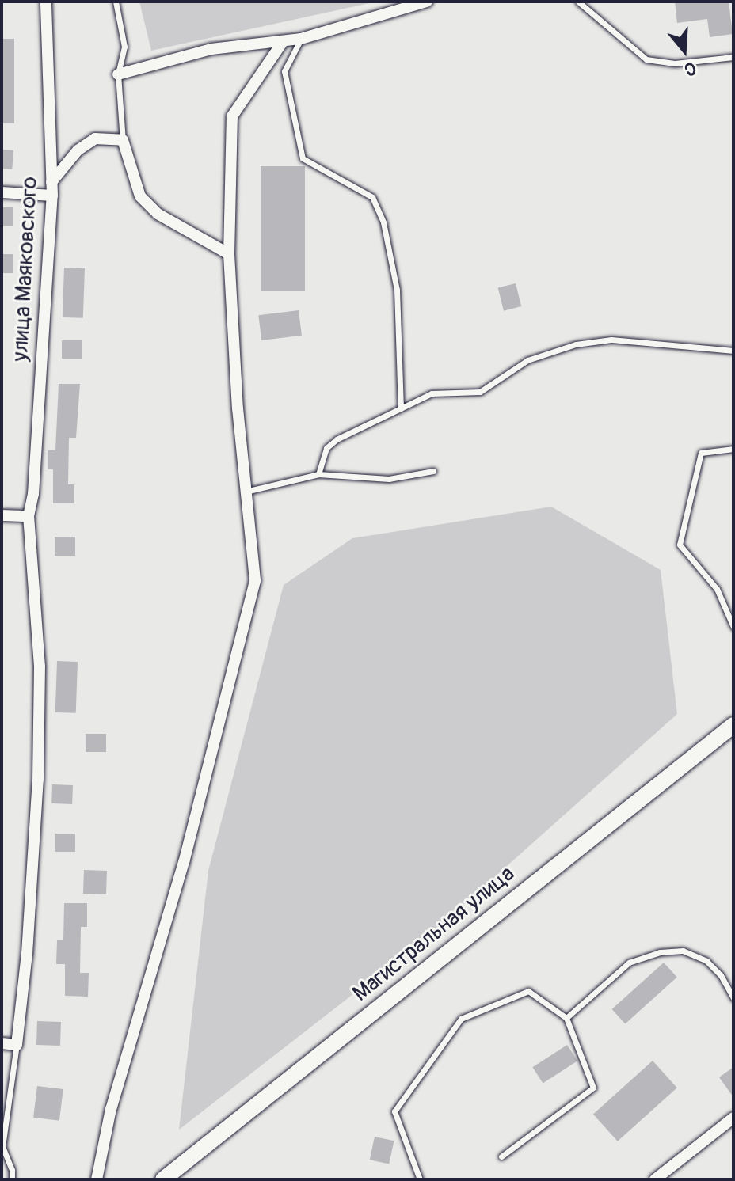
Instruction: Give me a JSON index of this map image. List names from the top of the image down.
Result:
{
  "streets": {
    "street": ["улица Маяковского", "Магистральная улица"]
  },
  "north": "bottom"
}
